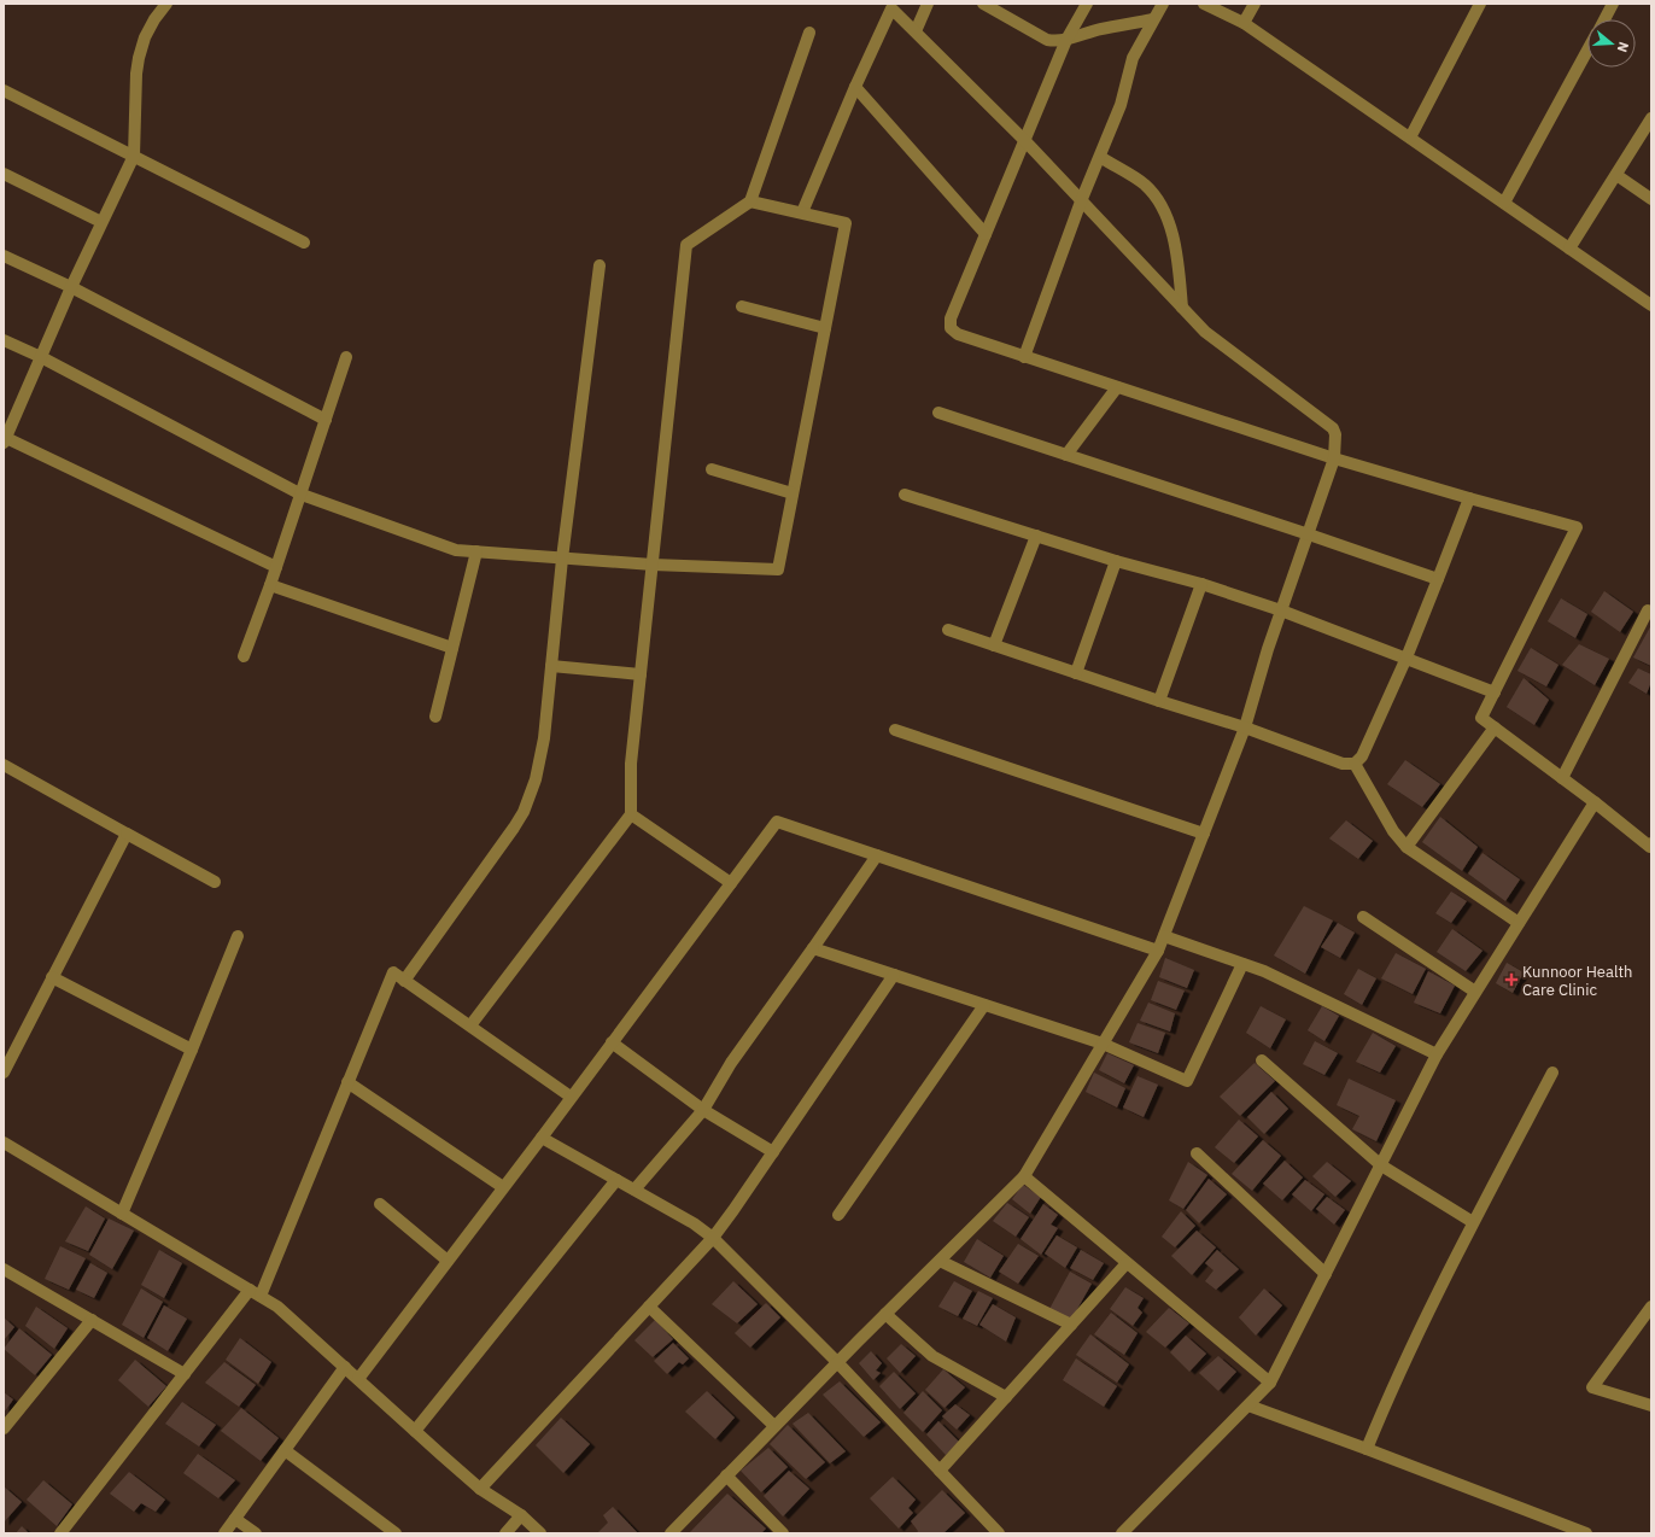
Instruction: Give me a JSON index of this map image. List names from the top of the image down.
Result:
{
  "places": {
    "health": ["Kunnoor Health Care Clinic"]
  },
  "north": "right"
}
